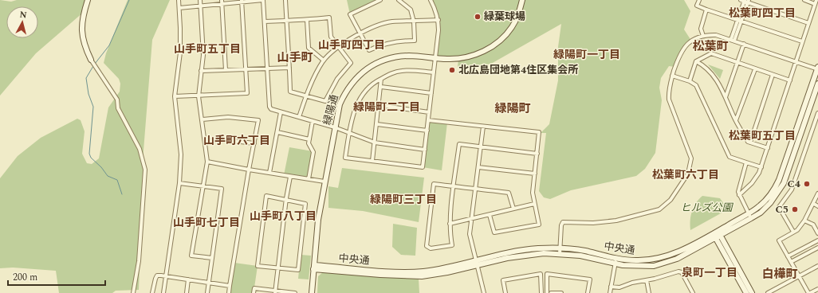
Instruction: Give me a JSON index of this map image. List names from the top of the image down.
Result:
{
  "streets": {
    "street": ["緑陽通", "中央通"]
  },
  "crossings": [
    ["緑陽通", "中央通"]
  ],
  "districts": [
    "松葉町四丁目",
    "山手町四丁目",
    "松葉町",
    "山手町五丁目",
    "緑陽町一丁目",
    "山手町",
    "緑陽町二丁目",
    "緑陽町",
    "松葉町五丁目",
    "山手町六丁目",
    "松葉町六丁目",
    "緑陽町三丁目",
    "山手町八丁目",
    "山手町七丁目",
    "泉町一丁目",
    "白樺町"
  ],
  "parks": ["ヒルズ公園"],
  "places": [
    "緑葉球場",
    "北広島団地第4住区集会所",
    "C4",
    "C5"
  ],
  "scale_bar": "200 m",
  "north": "top"
}
